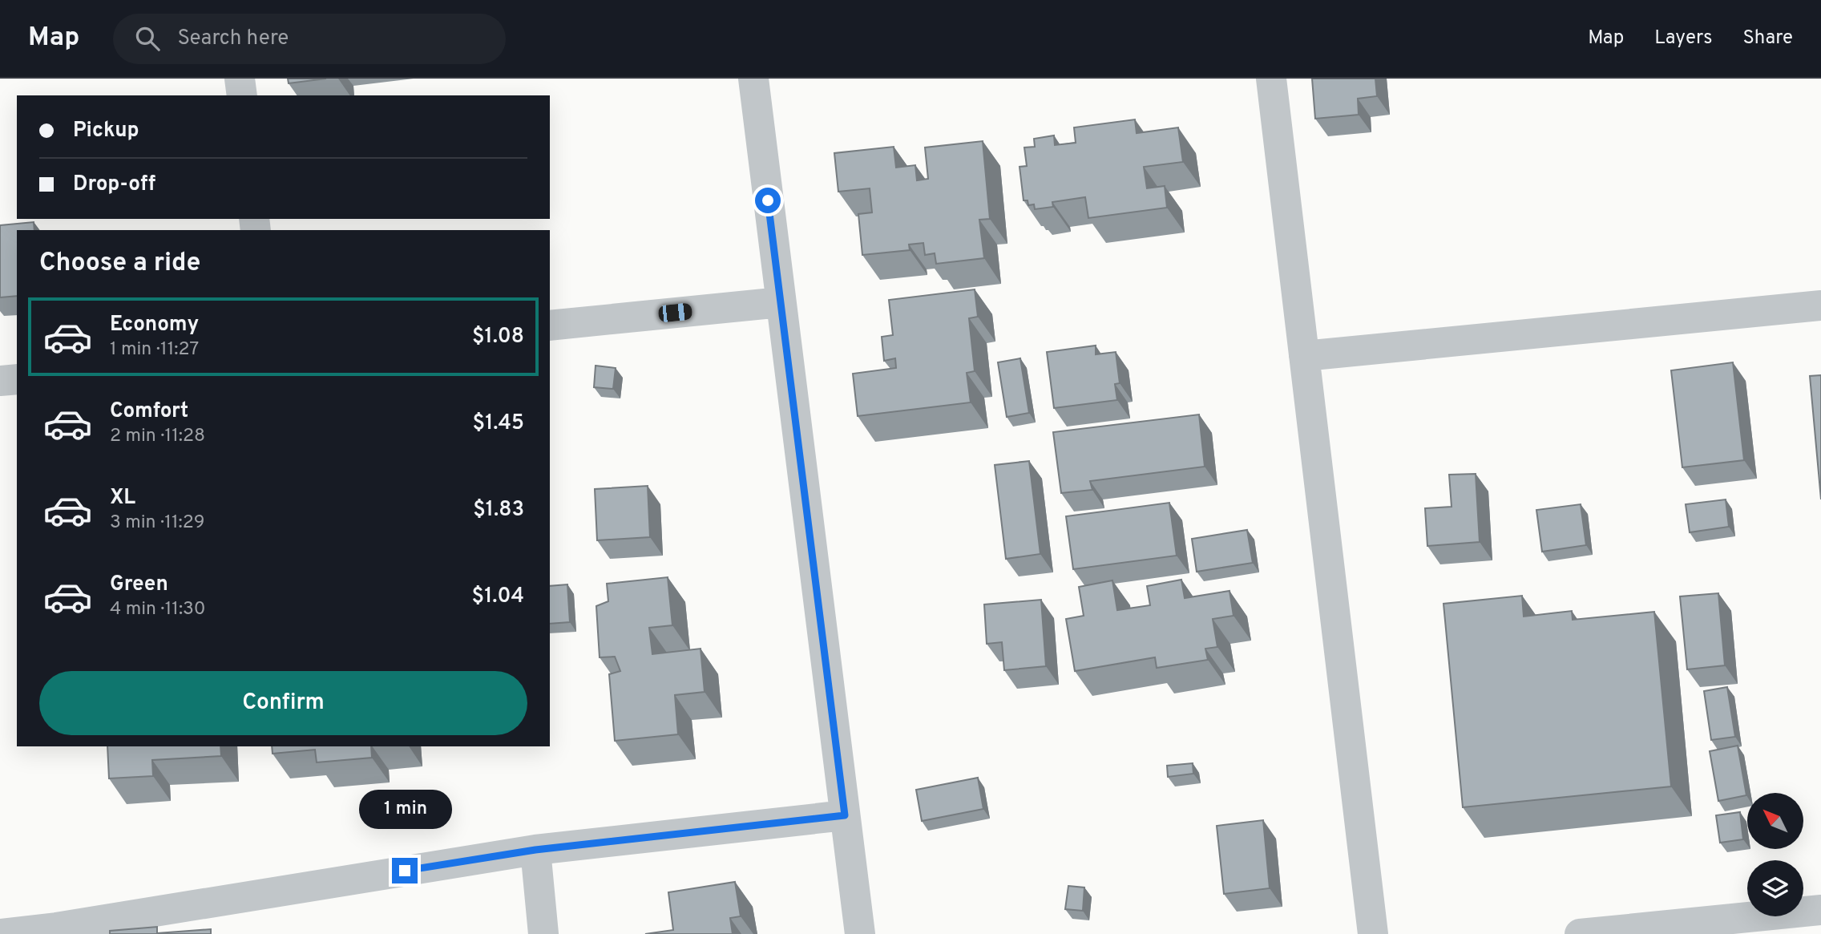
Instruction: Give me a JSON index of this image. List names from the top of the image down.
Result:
{
  "north": "top left",
  "page": {
    "header": "Map",
    "search": "Search here",
    "nav": ["Map", "Layers", "Share"],
    "banner": ["Pickup", "Drop-off"],
    "heading": "Choose a ride",
    "list": [
      {
        "name": "Economy",
        "note": "1 min · 11:27",
        "value": "$1.08"
      },
      {
        "name": "Comfort",
        "note": "2 min · 11:28",
        "value": "$1.45"
      },
      {
        "name": "XL",
        "note": "3 min · 11:29",
        "value": "$1.83"
      },
      {
        "name": "Green",
        "note": "4 min · 11:30",
        "value": "$1.04"
      }
    ],
    "buttons": "Confirm",
    "bubble": "1 min"
  }
}
